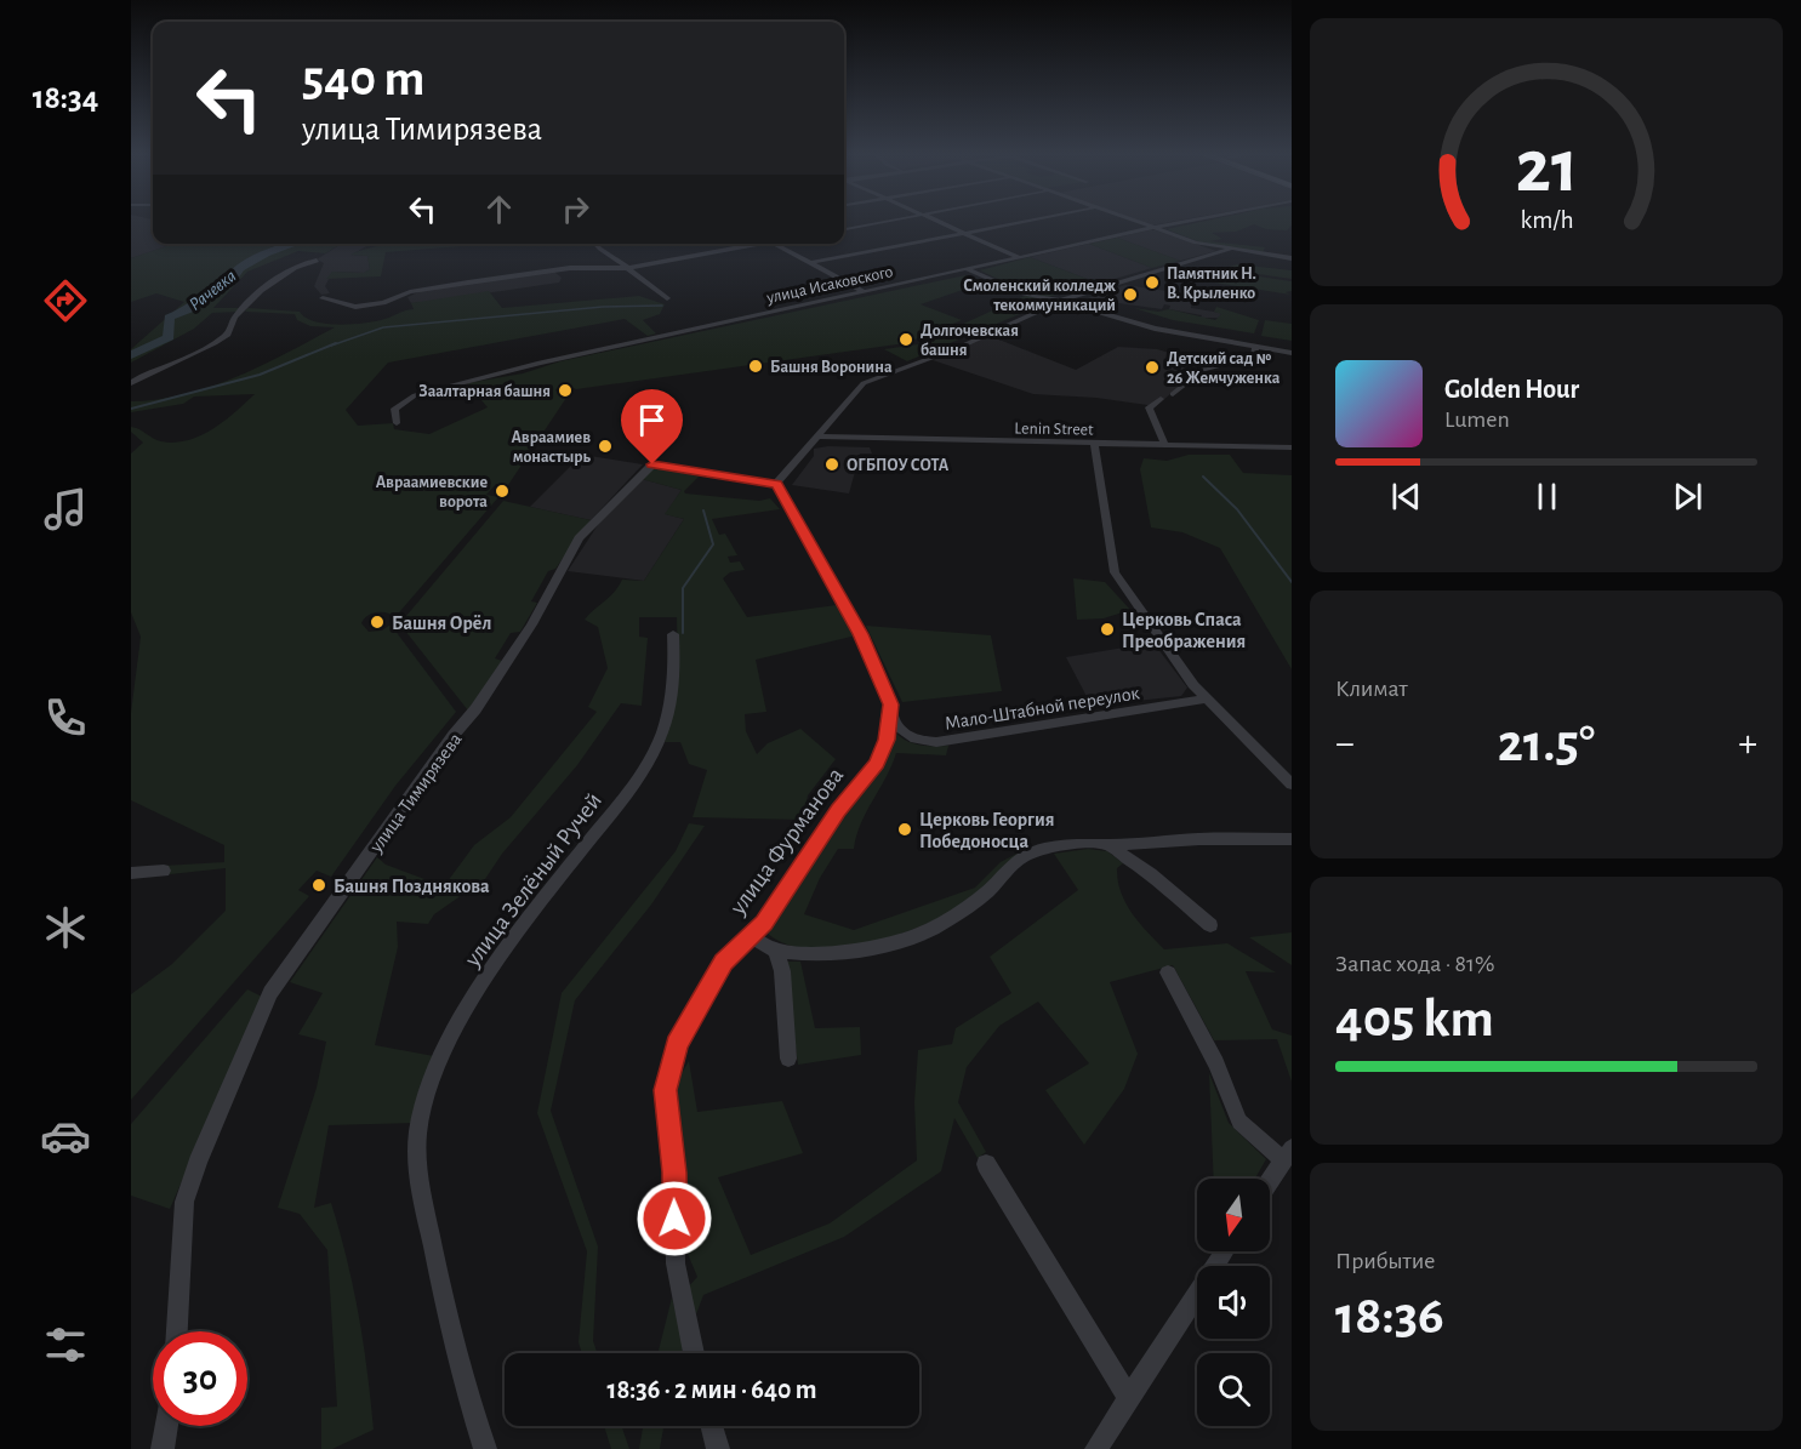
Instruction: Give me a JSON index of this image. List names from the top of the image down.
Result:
{
  "streets": {
    "street": [
      "улица Исаковского",
      "Lenin Street",
      "Мало-Штабной переулок",
      "улица Тимирязева",
      "улица Фурманова",
      "улица Зелёный Ручей"
    ]
  },
  "crossings": [
    ["Мало-Штабной переулок", "улица Фурманова"]
  ],
  "water": ["Рачевка"],
  "places": [
    "Памятник Н. В. Крыленко",
    "Смоленский колледж текоммуникаций",
    "Долгочевская башня",
    "Башня Воронина",
    "Детский сад № 26 Жемчуженка",
    "Заалтарная башня",
    "Авраамиев монастырь",
    "ОГБПОУ СОТА",
    "Авраамиевские ворота",
    "Башня Орёл",
    "Церковь Спаса Преображения",
    "Церковь Георгия Победоносца",
    "Башня Позднякова"
  ],
  "north": "bottom",
  "page": {
    "tabs": "18:34",
    "turn": ["540 m", "улица Тимирязева"],
    "song": ["Golden Hour", "Lumen"],
    "tile": [
      "Климат",
      ["Запас хода · 81%", "405 km"],
      ["Прибытие", "18:36"]
    ],
    "heat": ["−", "21.5°", "+"],
    "limit": "30",
    "trip": "18:36 · 2 мин · 640 m",
    "gauge": ["21", "km/h"]
  }
}
